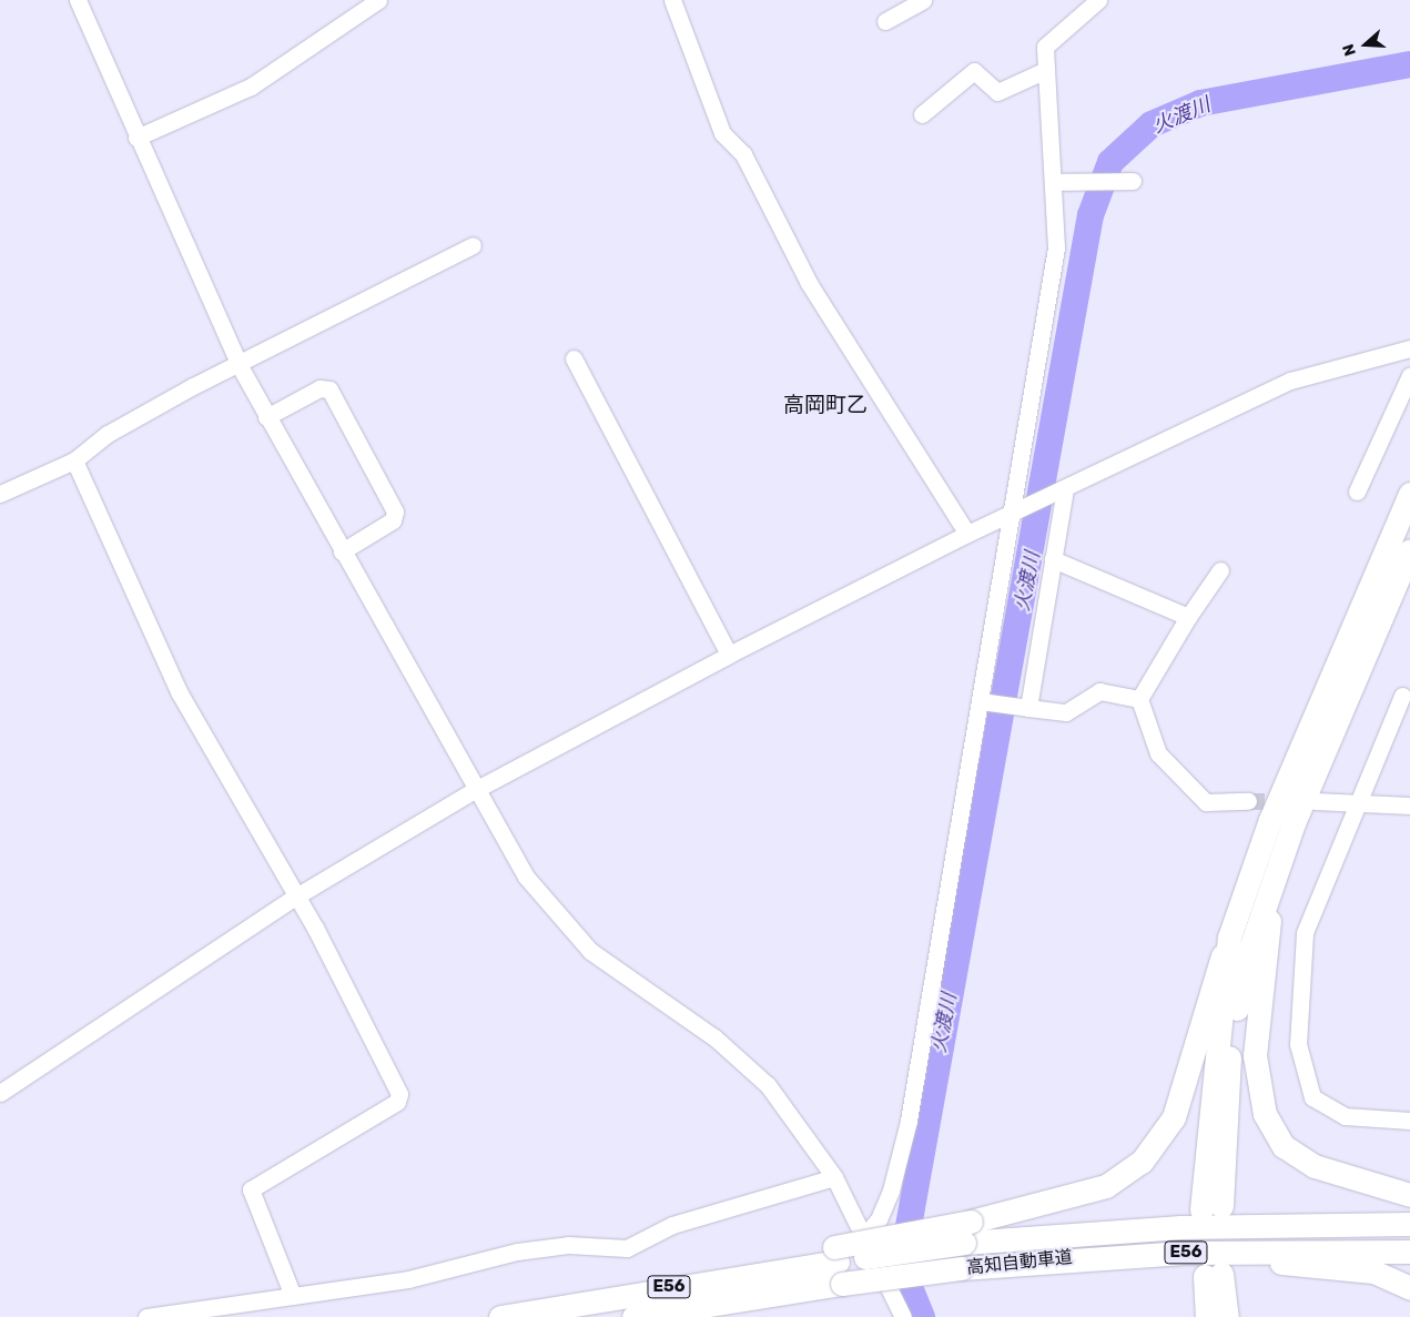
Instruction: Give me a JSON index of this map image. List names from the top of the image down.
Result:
{
  "streets": {
    "highway": ["E56", "高知自動車道"]
  },
  "crossings": [
    ["E56", "高知自動車道"]
  ],
  "districts": ["高岡町乙"],
  "water": ["火渡川"],
  "north": "left"
}
